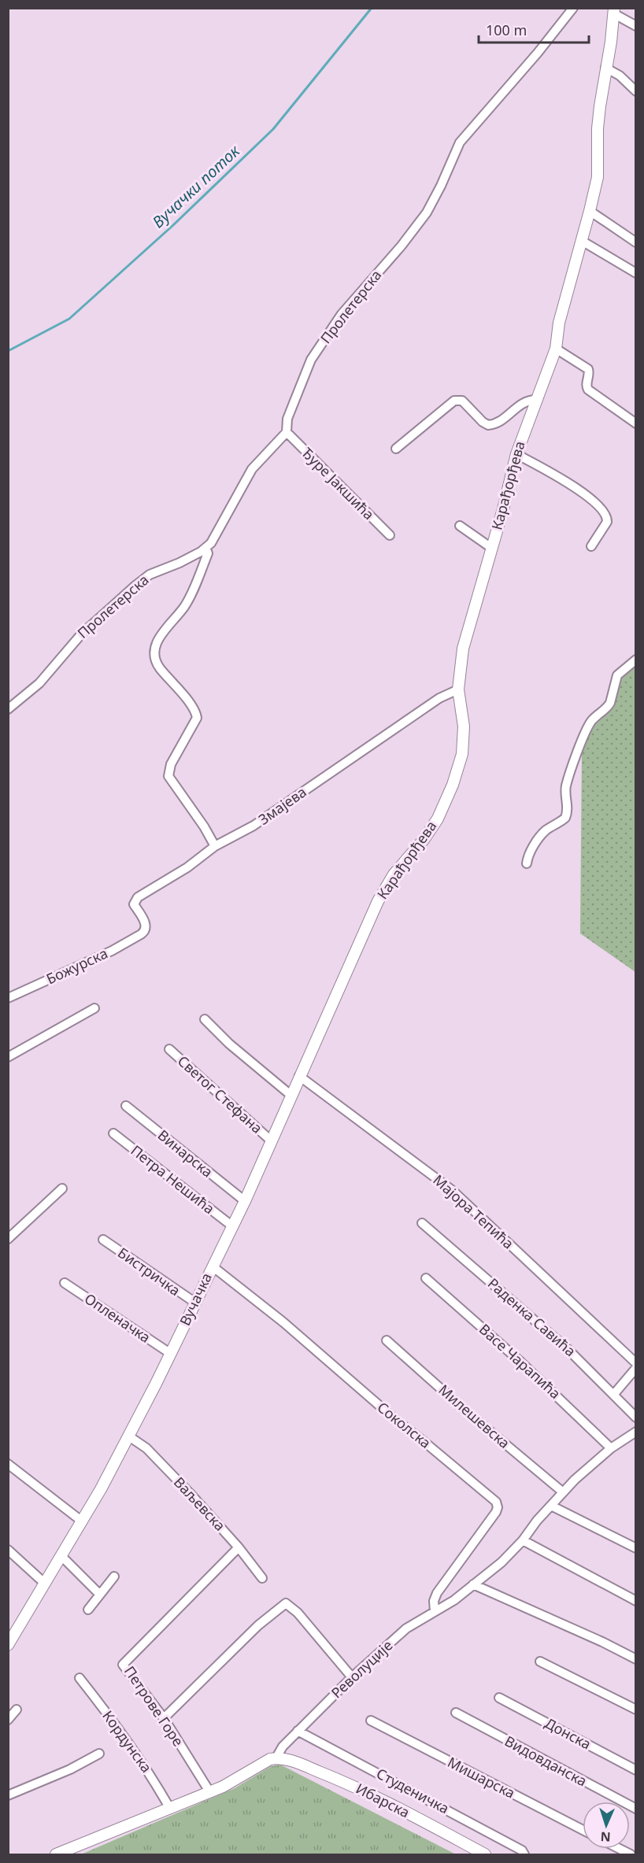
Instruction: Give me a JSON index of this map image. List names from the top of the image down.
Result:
{
  "streets": {
    "street": [
      "Пролетерска",
      "Ђуре Јакшића",
      "Карађорђева",
      "Змајева",
      "Божурска",
      "Светог Стефана",
      "Винарска",
      "Петра Нешића",
      "Мајора Тепића",
      "Бистричка",
      "Вучачка",
      "Раденка Савића",
      "Опленачка",
      "Васе Чарапића",
      "Милешевска",
      "Соколска",
      "Ваљевска",
      "Револуције",
      "Петрове Горе",
      "Донска",
      "Кордунска",
      "Видовданска",
      "Мишарска",
      "Студеничка",
      "Ибарска"
    ]
  },
  "crossings": [
    ["Пролетерска", "Ђуре Јакшића"],
    ["Карађорђева", "Змајева"],
    ["Карађорђева", "Вучачка"],
    ["Змајева", "Божурска"],
    ["Светог Стефана", "Вучачка"],
    ["Винарска", "Вучачка"],
    ["Петра Нешића", "Вучачка"],
    ["Мајора Тепића", "Вучачка"],
    ["Бистричка", "Вучачка"],
    ["Вучачка", "Опленачка"],
    ["Вучачка", "Соколска"],
    ["Вучачка", "Ваљевска"],
    ["Васе Чарапића", "Револуције"],
    ["Милешевска", "Револуције"],
    ["Соколска", "Револуције"],
    ["Ваљевска", "Петрове Горе"],
    ["Револуције", "Петрове Горе"],
    ["Револуције", "Кордунска"],
    ["Револуције", "Студеничка"],
    ["Револуције", "Ибарска"]
  ],
  "water": ["Вучачки поток"],
  "scale_bar": "100 m",
  "north": "bottom"
}
